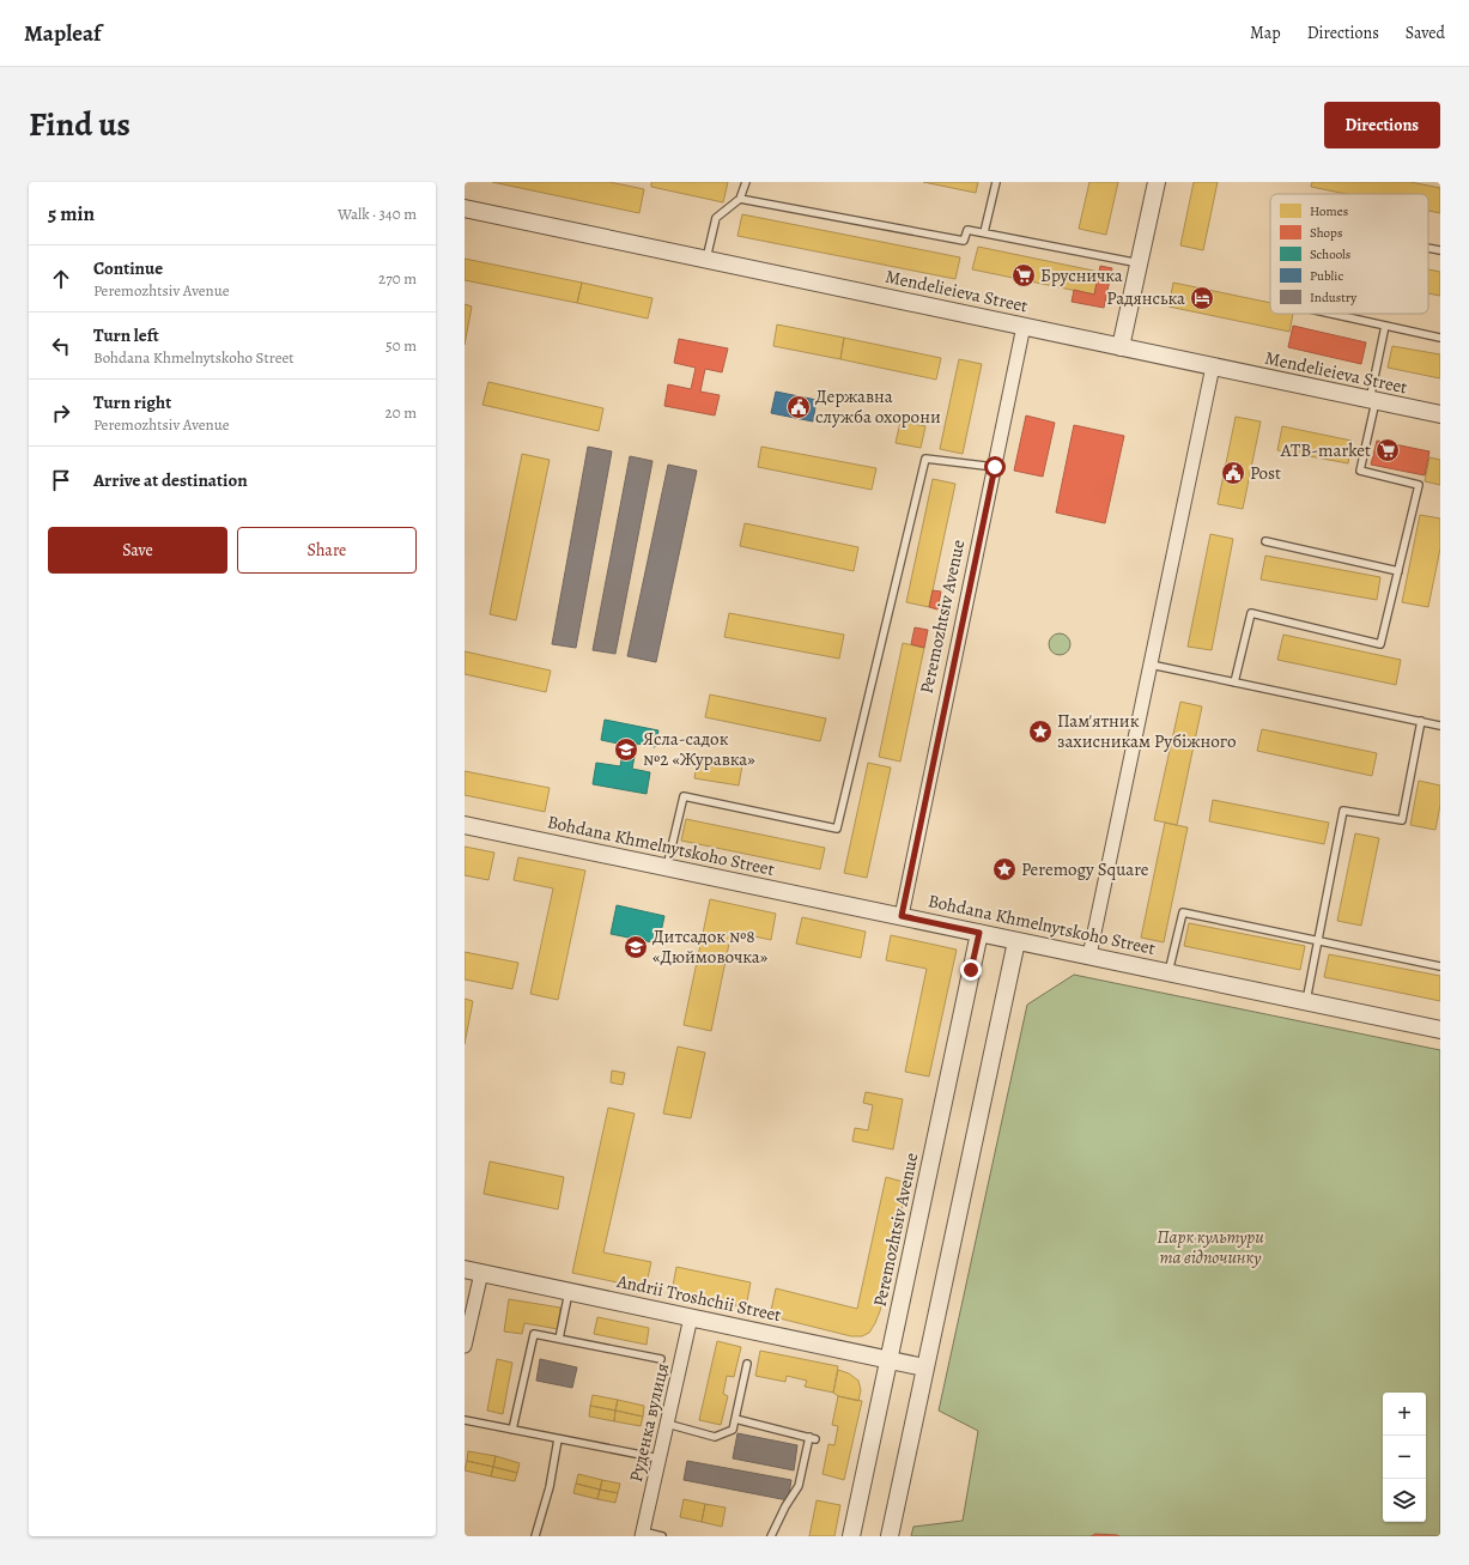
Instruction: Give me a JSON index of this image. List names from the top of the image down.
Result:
{
  "streets": {
    "street": [
      "Mendelieieva Street",
      "Peremozhtsiv Avenue",
      "Bohdana Khmelnytskoho Street",
      "Andrii Troshchii Street",
      "Руденка вулиця"
    ]
  },
  "crossings": [
    ["Mendelieieva Street", "Peremozhtsiv Avenue"],
    ["Peremozhtsiv Avenue", "Bohdana Khmelnytskoho Street"],
    ["Peremozhtsiv Avenue", "Andrii Troshchii Street"],
    ["Andrii Troshchii Street", "Руденка вулиця"]
  ],
  "parks": ["Парк культури та відпочинку"],
  "places": {
    "supermarket": ["Брусничка", "ATB-market"],
    "hotel": ["Радянська"],
    "public building": ["Державна служба охорони", "Post"],
    "place": ["Пам'ятник захисникам Рубіжного", "Peremogy Square"],
    "school or university": ["Ясла-садок №2 «Журавка»", "Дитсадок №8 «Дюймовочка»"]
  },
  "legend": [
    "Homes",
    "Shops",
    "Schools",
    "Public",
    "Industry"
  ],
  "page": {
    "header": "Mapleaf",
    "nav": ["Map", "Directions", "Saved"],
    "title": "Find us",
    "buttons": [
      "Directions",
      ["Save", "Share"]
    ],
    "heading": ["5 min", "Walk · 340 m"],
    "list": [
      ["Continue", "Peremozhtsiv Avenue", "270 m"],
      ["Turn left", "Bohdana Khmelnytskoho Street", "50 m"],
      ["Turn right", "Peremozhtsiv Avenue", "20 m"],
      "Arrive at destination"
    ],
    "map_buttons": ["+", "−"]
  }
}
